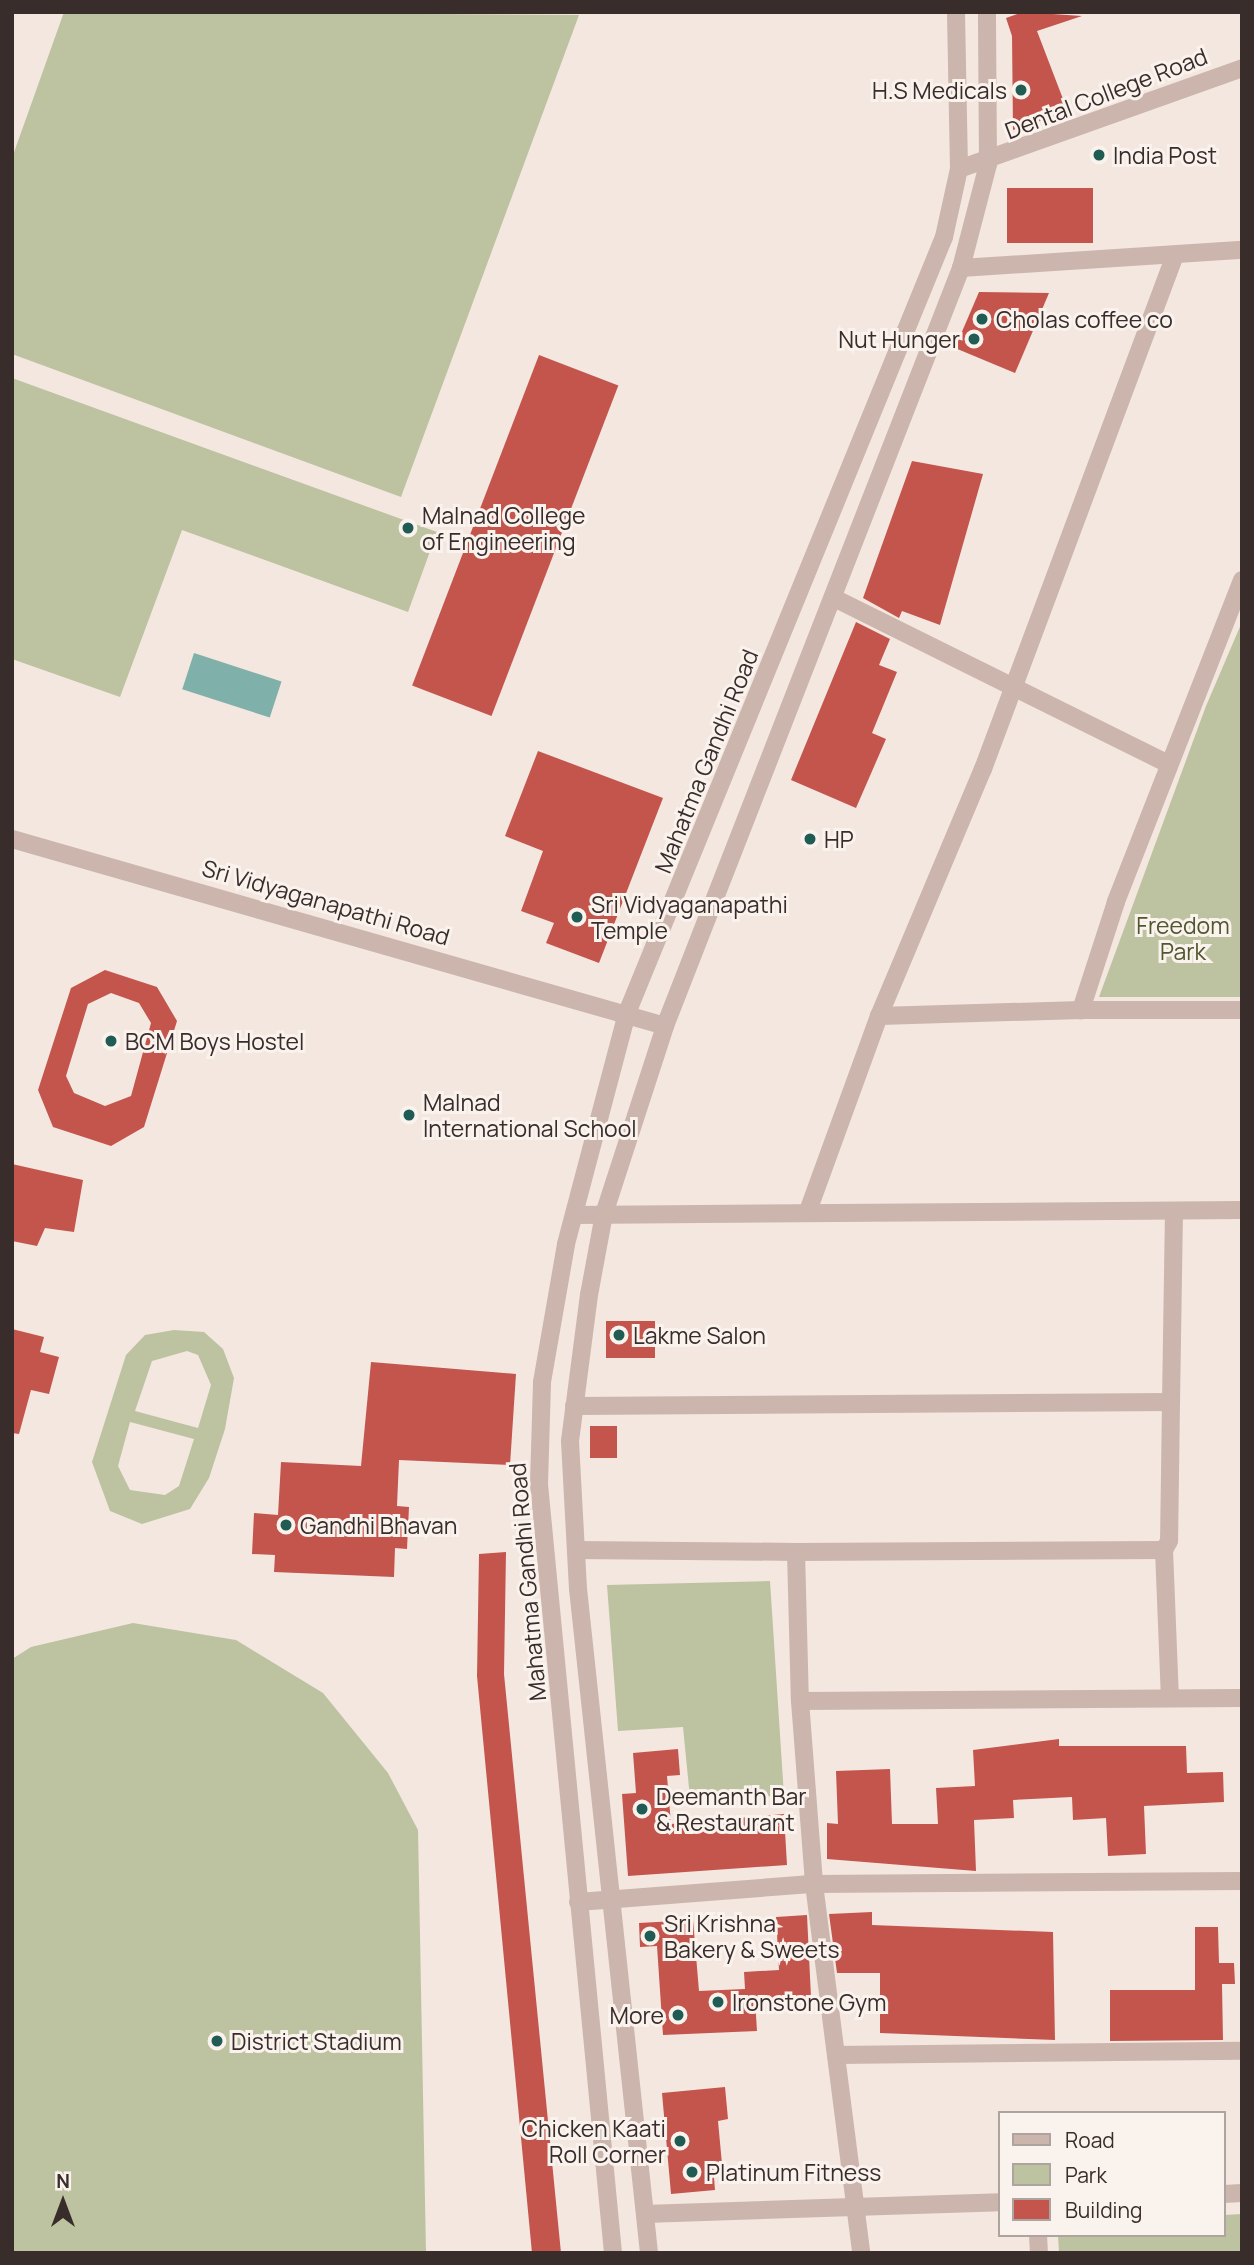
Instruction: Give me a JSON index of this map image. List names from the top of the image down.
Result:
{
  "streets": {
    "street": ["Dental College Road", "Mahatma Gandhi Road", "Sri Vidyaganapathi Road"]
  },
  "crossings": [
    ["Dental College Road", "Mahatma Gandhi Road"],
    ["Mahatma Gandhi Road", "Sri Vidyaganapathi Road"]
  ],
  "parks": ["Freedom Park"],
  "places": [
    "H.S Medicals",
    "India Post",
    "Cholas coffee co",
    "Nut Hunger",
    "Malnad College of Engineering",
    "HP",
    "Sri Vidyaganapathi Temple",
    "BCM Boys Hostel",
    "Malnad International School",
    "Lakme Salon",
    "Gandhi Bhavan",
    "Deemanth Bar & Restaurant",
    "Sri Krishna Bakery & Sweets",
    "Ironstone Gym",
    "More",
    "District Stadium",
    "Chicken Kaati Roll Corner",
    "Platinum Fitness"
  ],
  "legend": ["Road", "Park", "Building"],
  "north": "top"
}
